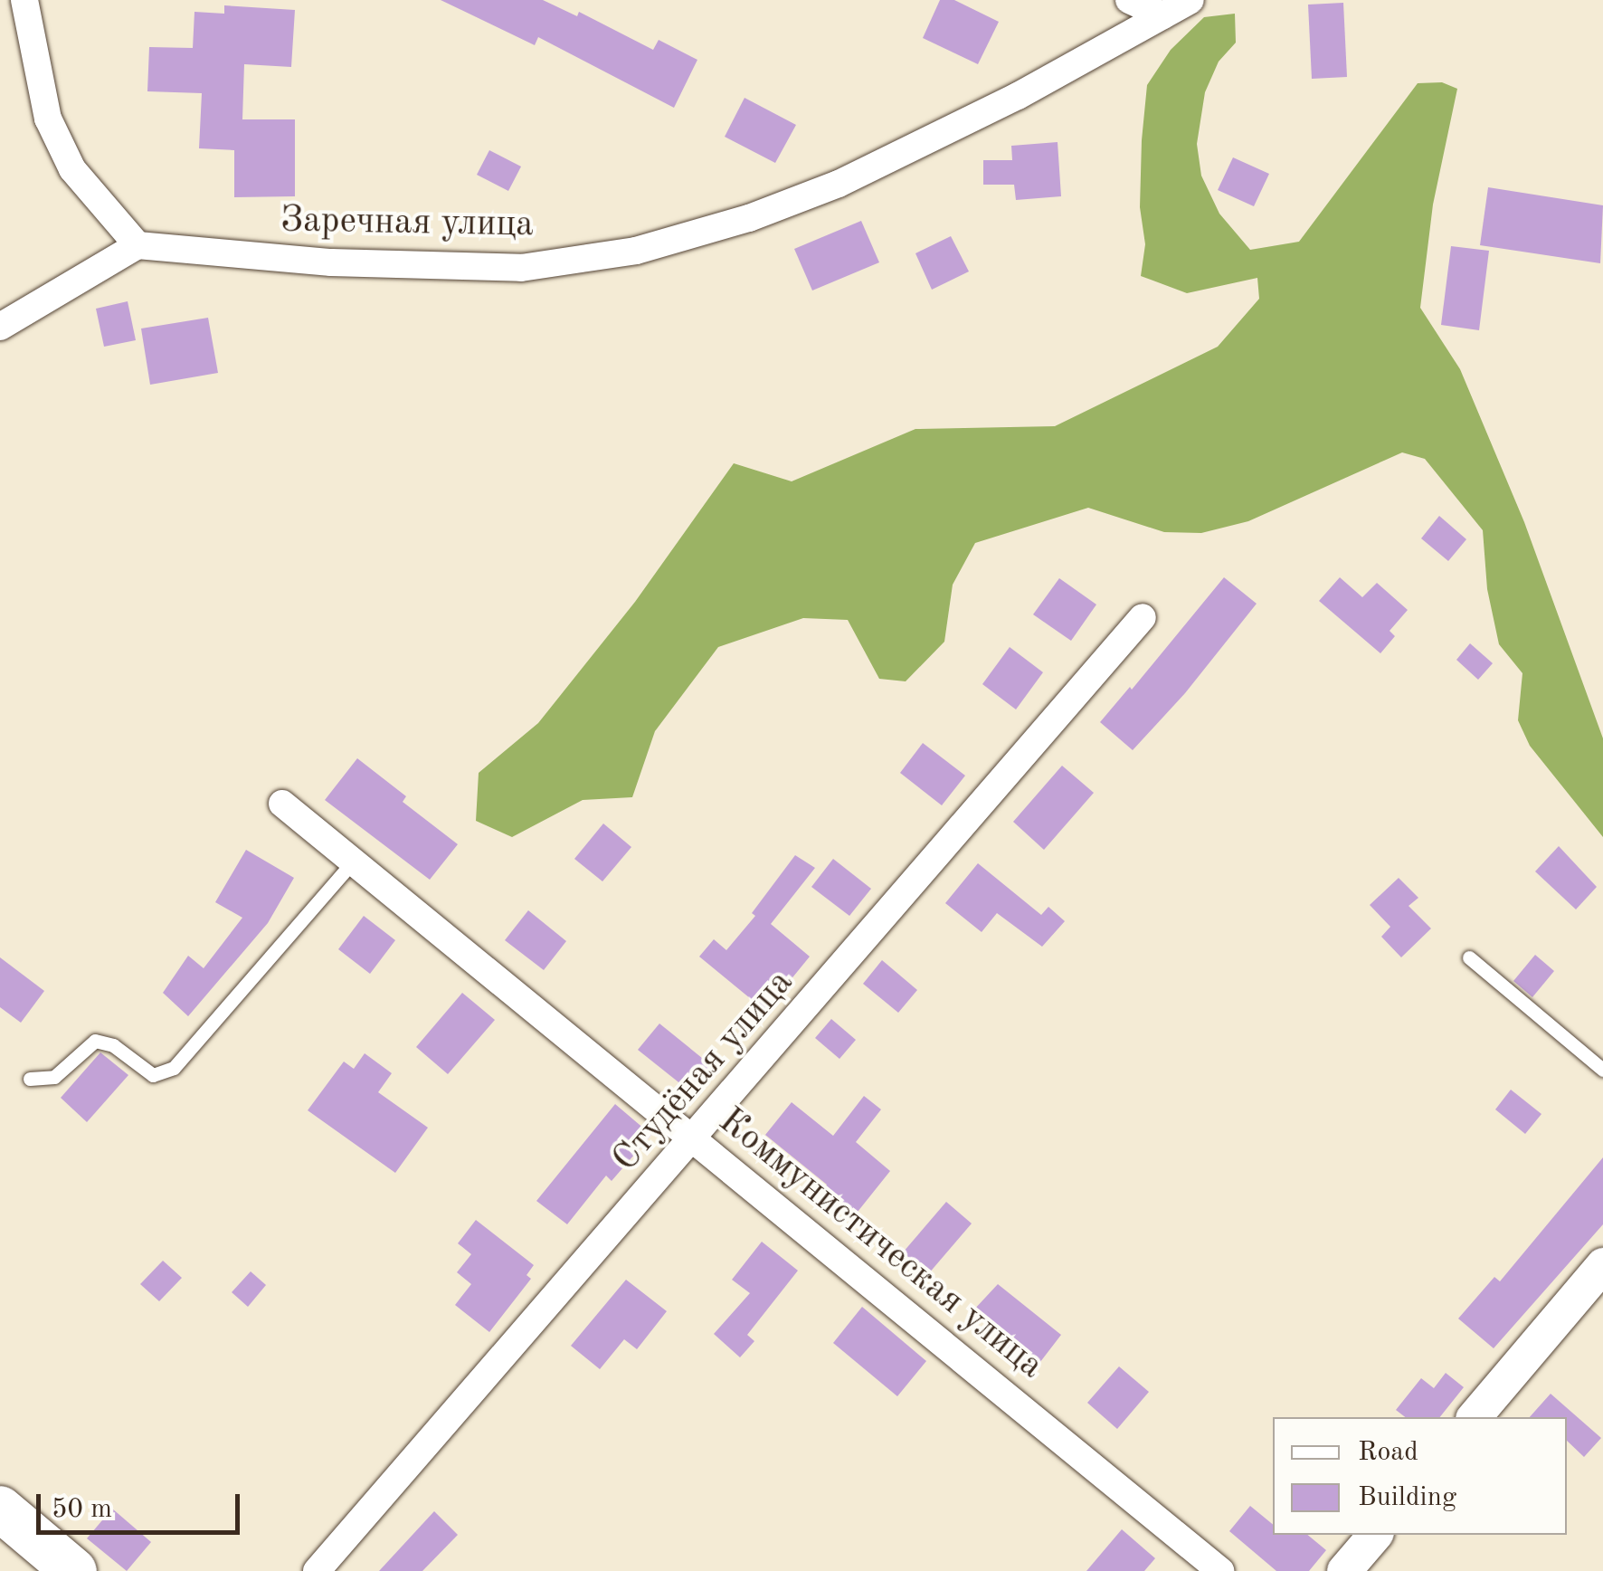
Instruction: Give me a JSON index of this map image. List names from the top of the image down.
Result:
{
  "streets": {
    "street": ["Заречная улица", "Студёная улица", "Коммунистическая улица"]
  },
  "crossings": [
    ["Студёная улица", "Коммунистическая улица"]
  ],
  "legend": ["Road", "Building"],
  "scale_bar": "50 m"
}
